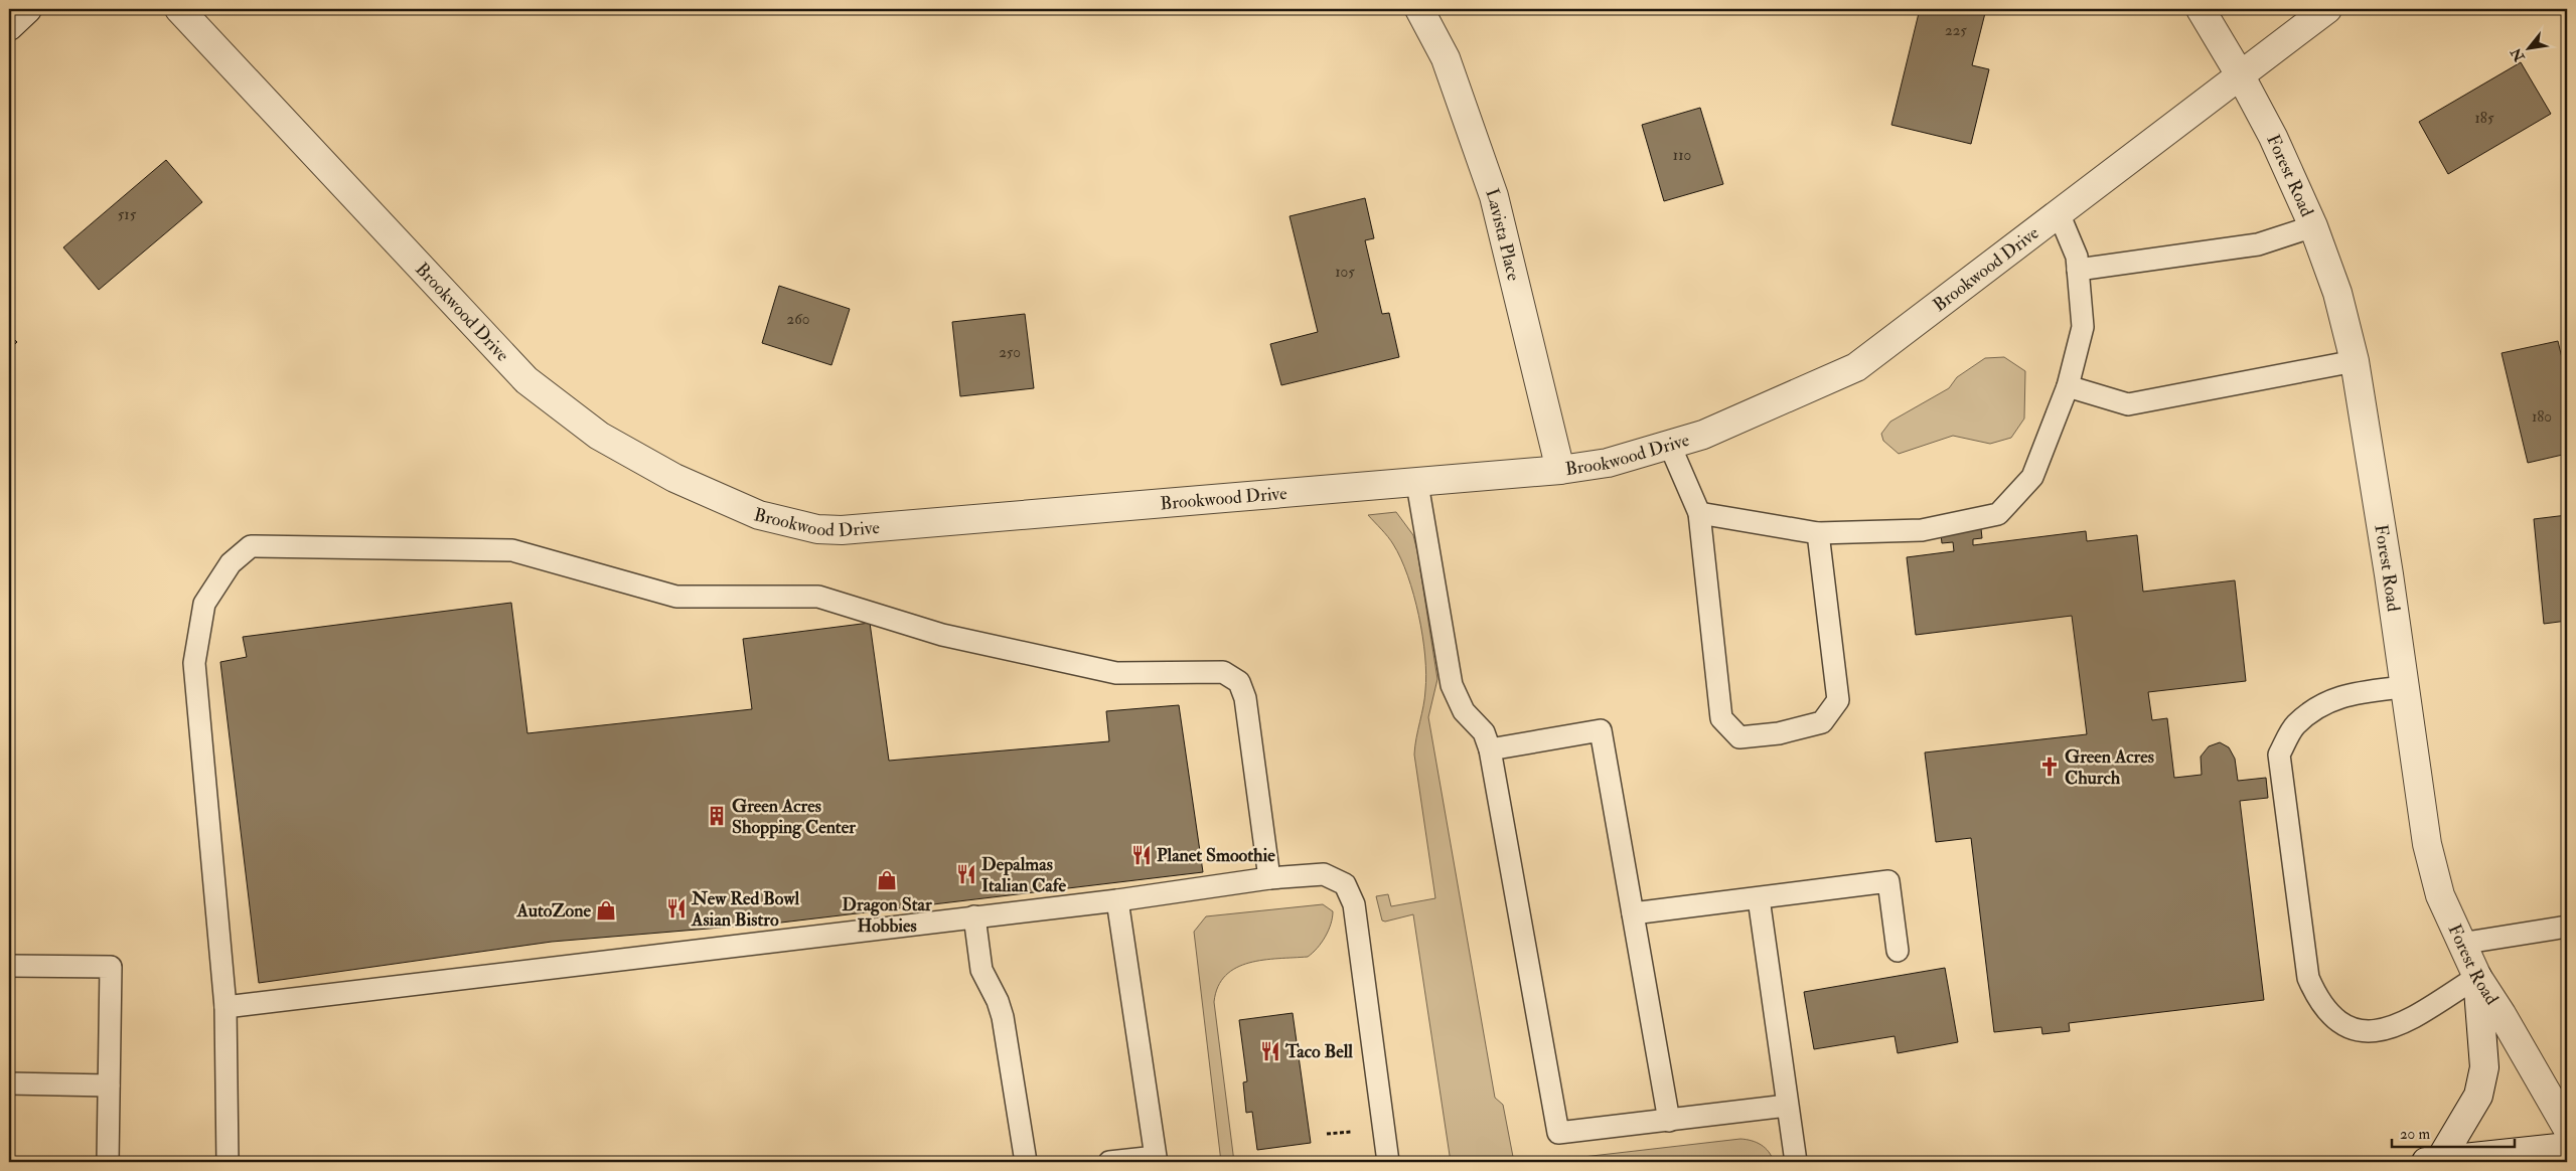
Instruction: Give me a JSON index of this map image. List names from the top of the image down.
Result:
{
  "streets": {
    "street": ["Forest Road", "Lavista Place", "Brookwood Drive"]
  },
  "crossings": [
    ["Forest Road", "Brookwood Drive"],
    ["Lavista Place", "Brookwood Drive"]
  ],
  "places": {
    "church": ["Green Acres Church"],
    "building": ["Green Acres Shopping Center"],
    "restaurant": [
      "Planet Smoothie",
      "Depalmas Italian Cafe",
      "New Red Bowl Asian Bistro",
      "Taco Bell"
    ],
    "shop": ["Dragon Star Hobbies", "AutoZone"]
  },
  "house_numbers": [
    "225",
    "185",
    "110",
    "515",
    "105",
    "260",
    "250",
    "180"
  ],
  "scale_bar": "20 m",
  "north": "bottom left"
}
